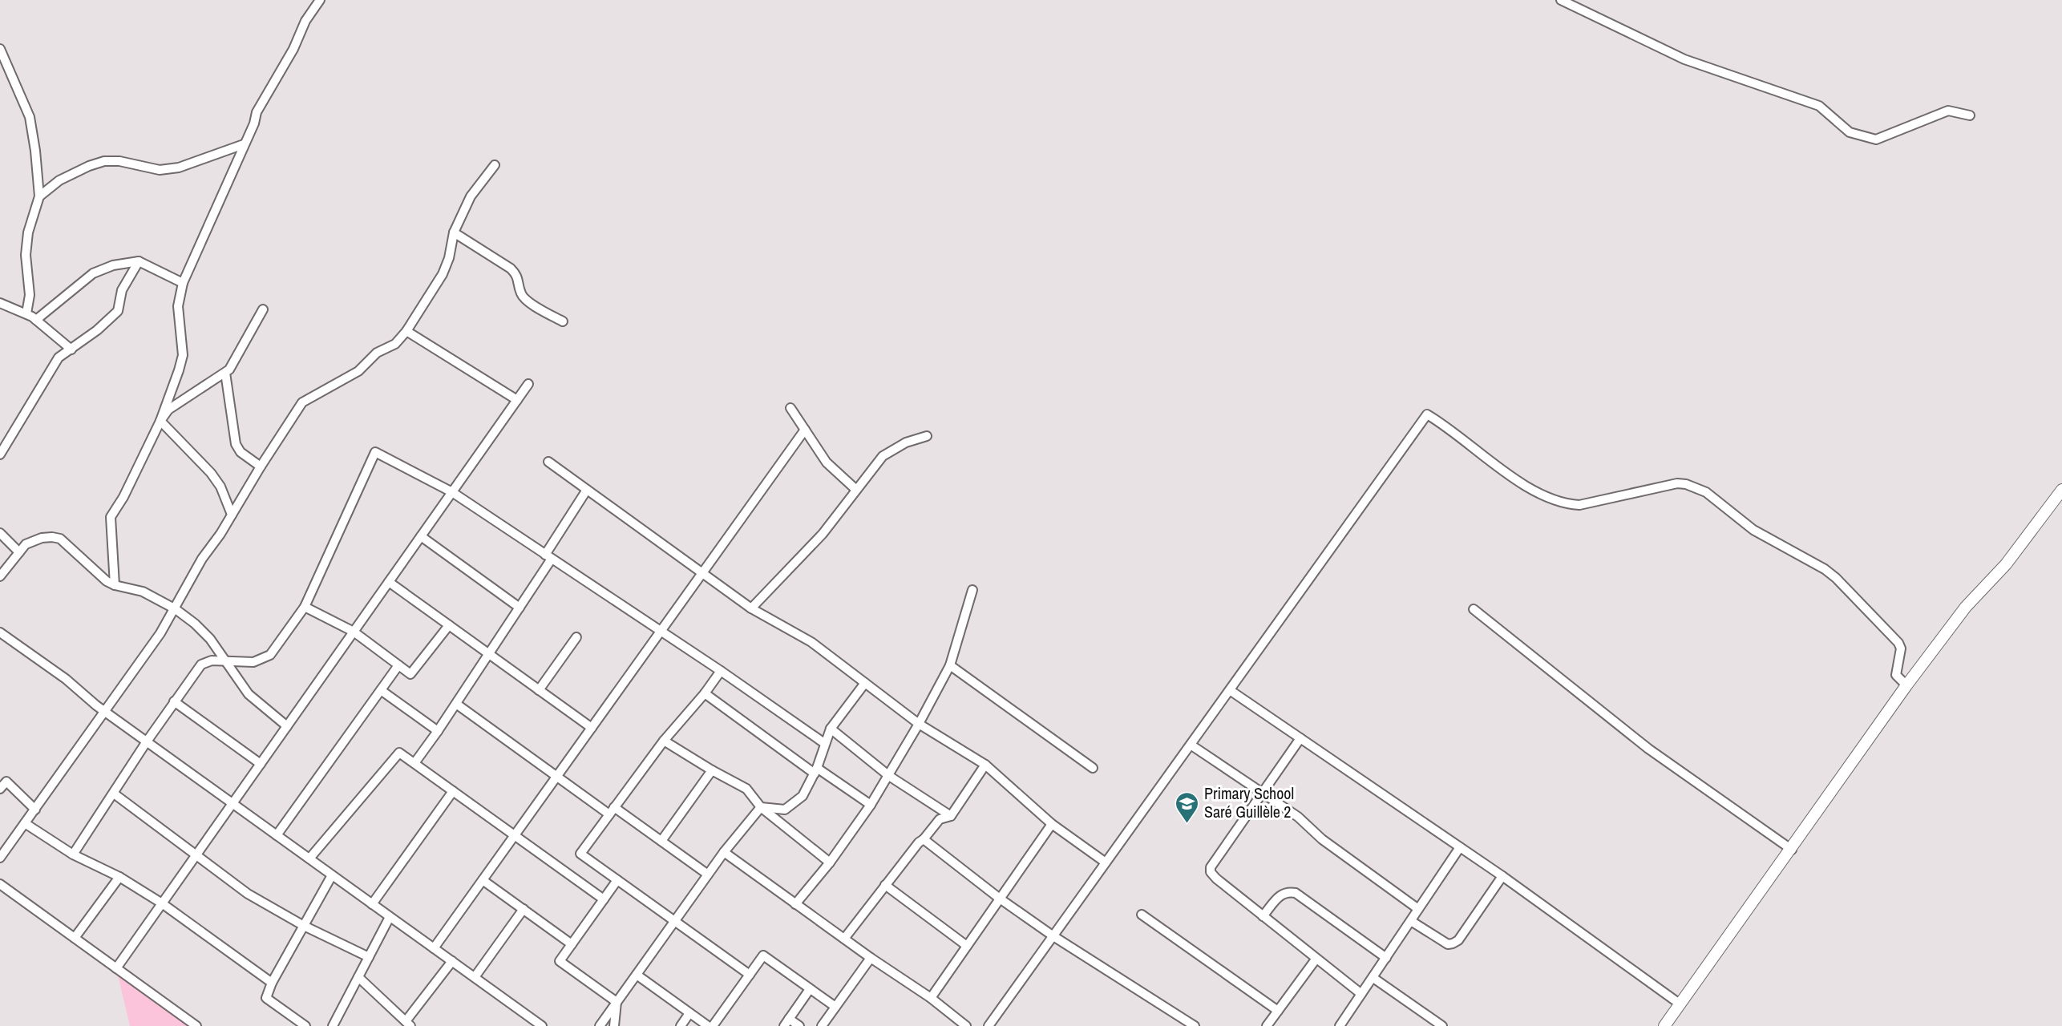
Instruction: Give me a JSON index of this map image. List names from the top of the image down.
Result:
{
  "places": {
    "school or university": ["Primary School Saré Guillèle 2"]
  }
}
